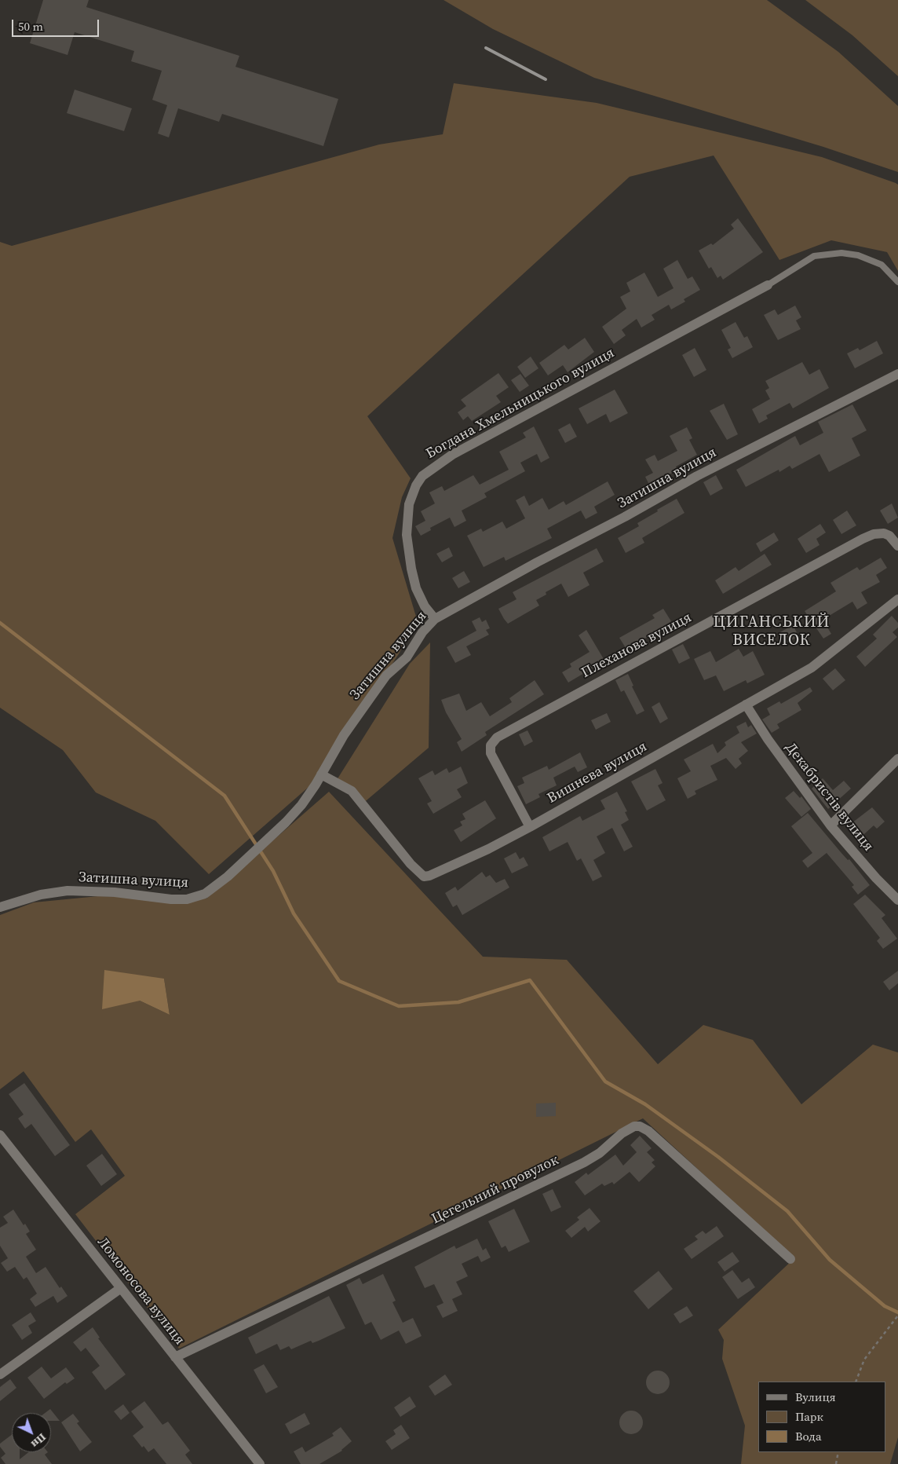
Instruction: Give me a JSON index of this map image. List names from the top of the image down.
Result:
{
  "streets": {
    "street": [
      "Богдана Хмельницького вулиця",
      "Затишна вулиця",
      "Плеханова вулиця",
      "Вишнева вулиця",
      "Декабристів вулиця",
      "Цегельний провулок",
      "Ломоносова вулиця"
    ]
  },
  "crossings": [
    ["Богдана Хмельницького вулиця", "Затишна вулиця"],
    ["Затишна вулиця", "Вишнева вулиця"],
    ["Плеханова вулиця", "Вишнева вулиця"],
    ["Вишнева вулиця", "Декабристів вулиця"],
    ["Цегельний провулок", "Ломоносова вулиця"]
  ],
  "districts": ["ЦИГАНСЬКИЙ ВИСЕЛОК"],
  "legend": ["Вулиця", "Парк", "Вода"],
  "scale_bar": "50 m",
  "north": "bottom right"
}
